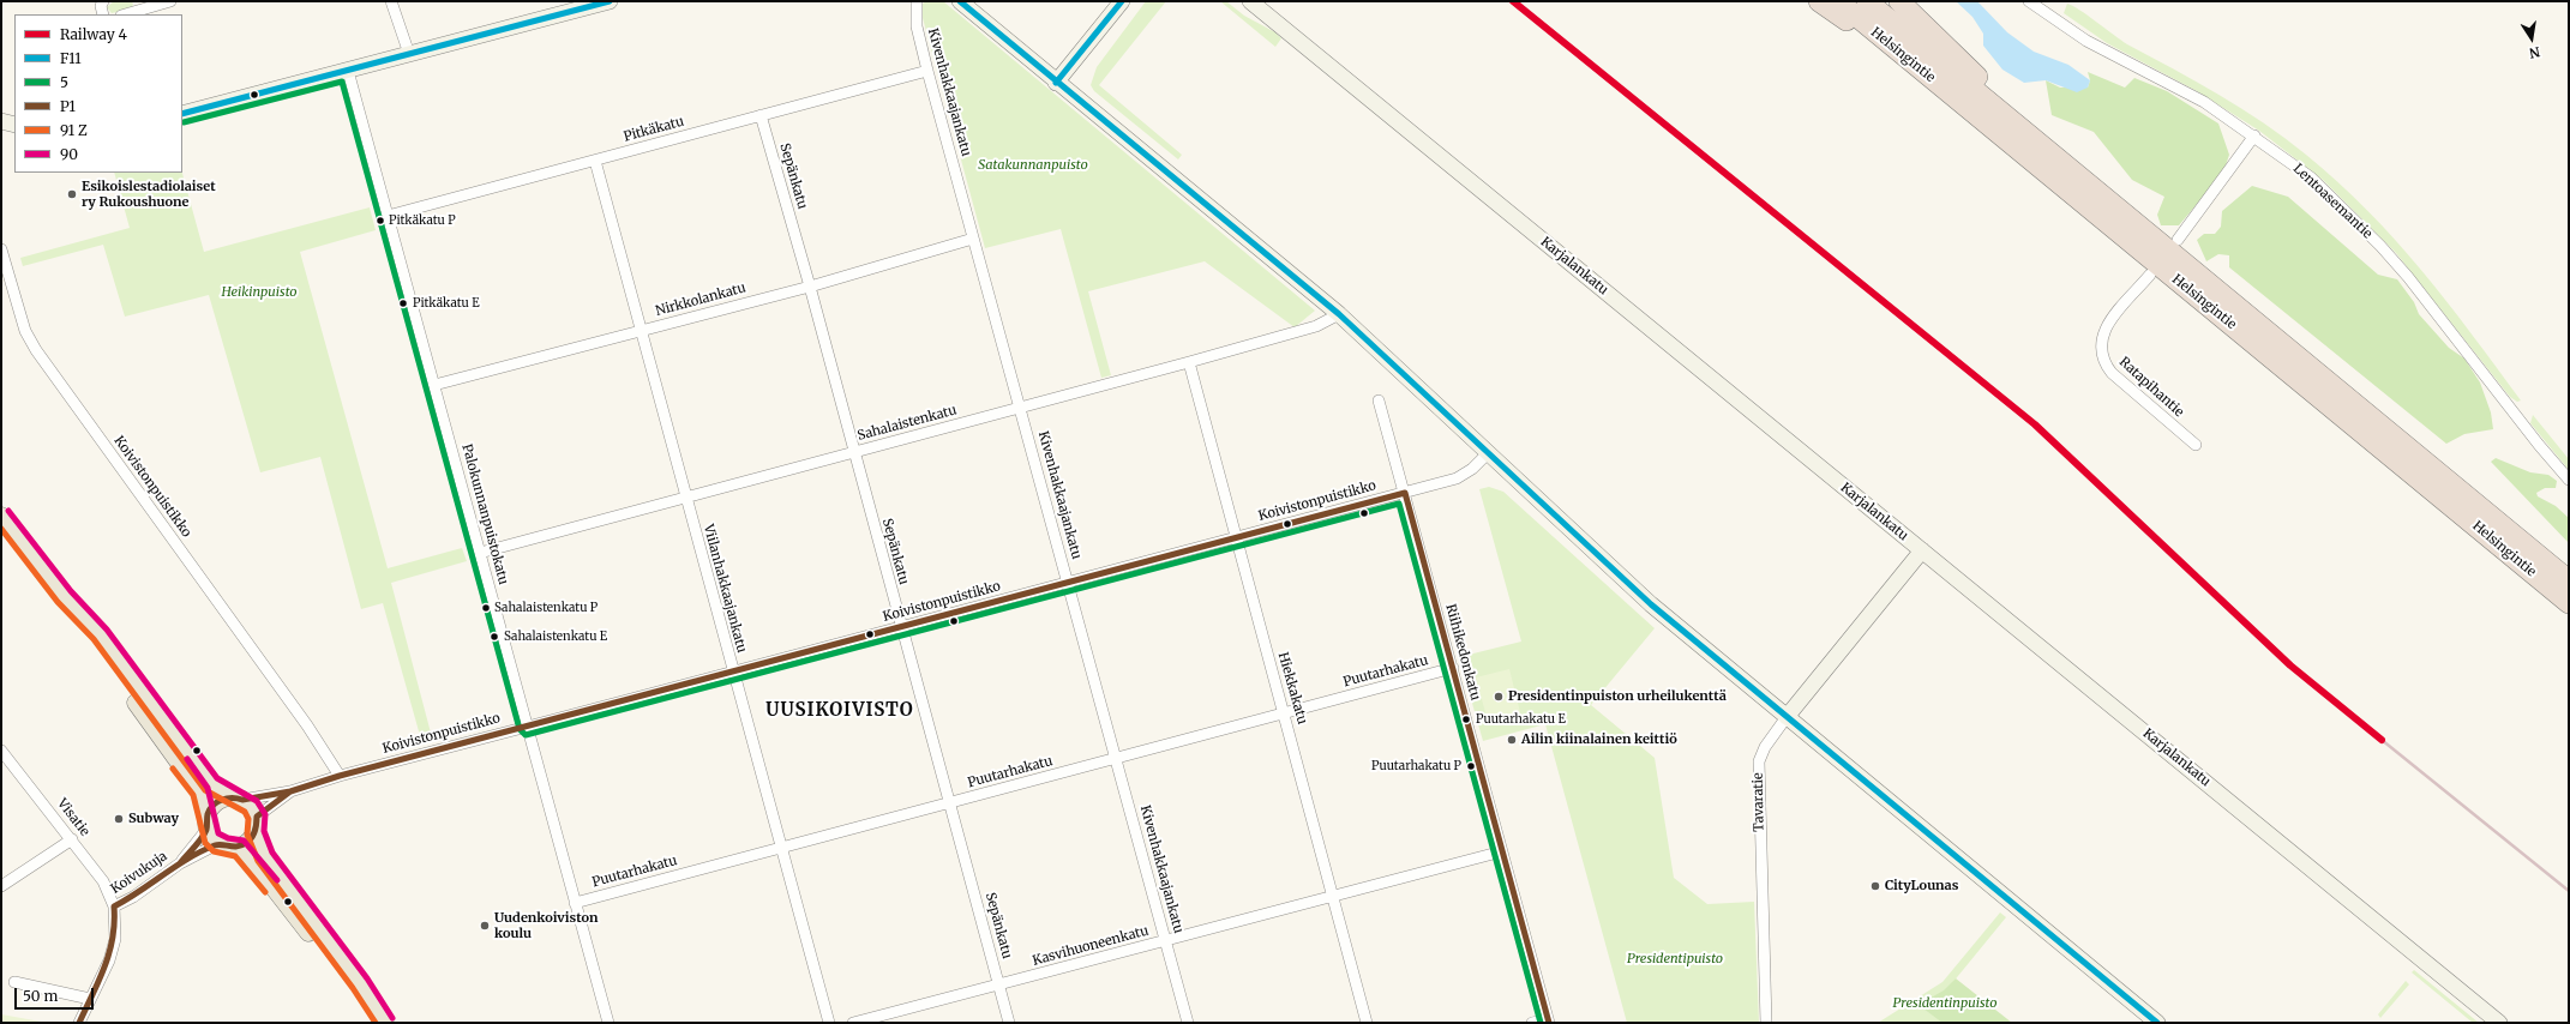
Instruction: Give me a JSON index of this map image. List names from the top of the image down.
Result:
{
  "streets": {
    "highway": ["Helsingintie"],
    "main road": ["Karjalankatu", "Tavaratie"],
    "street": [
      "Kivenhakkaajankatu",
      "Pitkäkatu",
      "Sepänkatu",
      "Lentoasemantie",
      "Nirkkolankatu",
      "Ratapihantie",
      "Sahalaistenkatu",
      "Koivistonpuistikko",
      "Palokunnanpuistokatu",
      "Viilanhakkaajankatu",
      "Riihikedonkatu",
      "Puutarhakatu",
      "Hiekkakatu",
      "Visatie",
      "Koivukuja",
      "Kasvihuoneenkatu"
    ]
  },
  "crossings": [
    ["Kivenhakkaajankatu", "Pitkäkatu"],
    ["Kivenhakkaajankatu", "Nirkkolankatu"],
    ["Kivenhakkaajankatu", "Sahalaistenkatu"],
    ["Kivenhakkaajankatu", "Koivistonpuistikko"],
    ["Kivenhakkaajankatu", "Puutarhakatu"],
    ["Kivenhakkaajankatu", "Kasvihuoneenkatu"],
    ["Pitkäkatu", "Sepänkatu"],
    ["Pitkäkatu", "Palokunnanpuistokatu"],
    ["Pitkäkatu", "Viilanhakkaajankatu"],
    ["Sepänkatu", "Nirkkolankatu"],
    ["Sepänkatu", "Sahalaistenkatu"],
    ["Sepänkatu", "Koivistonpuistikko"],
    ["Sepänkatu", "Puutarhakatu"],
    ["Sepänkatu", "Kasvihuoneenkatu"],
    ["Karjalankatu", "Tavaratie"],
    ["Nirkkolankatu", "Palokunnanpuistokatu"],
    ["Nirkkolankatu", "Viilanhakkaajankatu"],
    ["Sahalaistenkatu", "Palokunnanpuistokatu"],
    ["Sahalaistenkatu", "Viilanhakkaajankatu"],
    ["Sahalaistenkatu", "Hiekkakatu"],
    ["Koivistonpuistikko", "Palokunnanpuistokatu"],
    ["Koivistonpuistikko", "Viilanhakkaajankatu"],
    ["Koivistonpuistikko", "Riihikedonkatu"],
    ["Koivistonpuistikko", "Hiekkakatu"],
    ["Koivistonpuistikko", "Koivukuja"],
    ["Palokunnanpuistokatu", "Puutarhakatu"],
    ["Viilanhakkaajankatu", "Puutarhakatu"],
    ["Riihikedonkatu", "Puutarhakatu"],
    ["Riihikedonkatu", "Kasvihuoneenkatu"],
    ["Puutarhakatu", "Hiekkakatu"],
    ["Hiekkakatu", "Kasvihuoneenkatu"],
    ["Visatie", "Koivukuja"]
  ],
  "districts": ["UUSIKOIVISTO"],
  "parks": [
    "Satakunnanpuisto",
    "Heikinpuisto",
    "Presidentipuisto",
    "Presidentinpuisto"
  ],
  "places": [
    "Esikoislestadiolaiset ry Rukoushuone",
    "Pitkäkatu P",
    "Pitkäkatu E",
    "Sahalaistenkatu P",
    "Sahalaistenkatu E",
    "Presidentinpuiston urheilukenttä",
    "Puutarhakatu E",
    "Ailin kiinalainen keittiö",
    "Puutarhakatu P",
    "Subway",
    "CityLounas",
    "Uudenkoiviston koulu"
  ],
  "lines": [
    "rail line 4",
    "transit line F11",
    "transit line 5",
    "transit line P1",
    "transit line 90"
  ],
  "legend": [
    "Railway 4",
    "F11",
    "5",
    "P1",
    "91 Z",
    "90"
  ],
  "scale_bar": "50 m",
  "north": "bottom"
}
